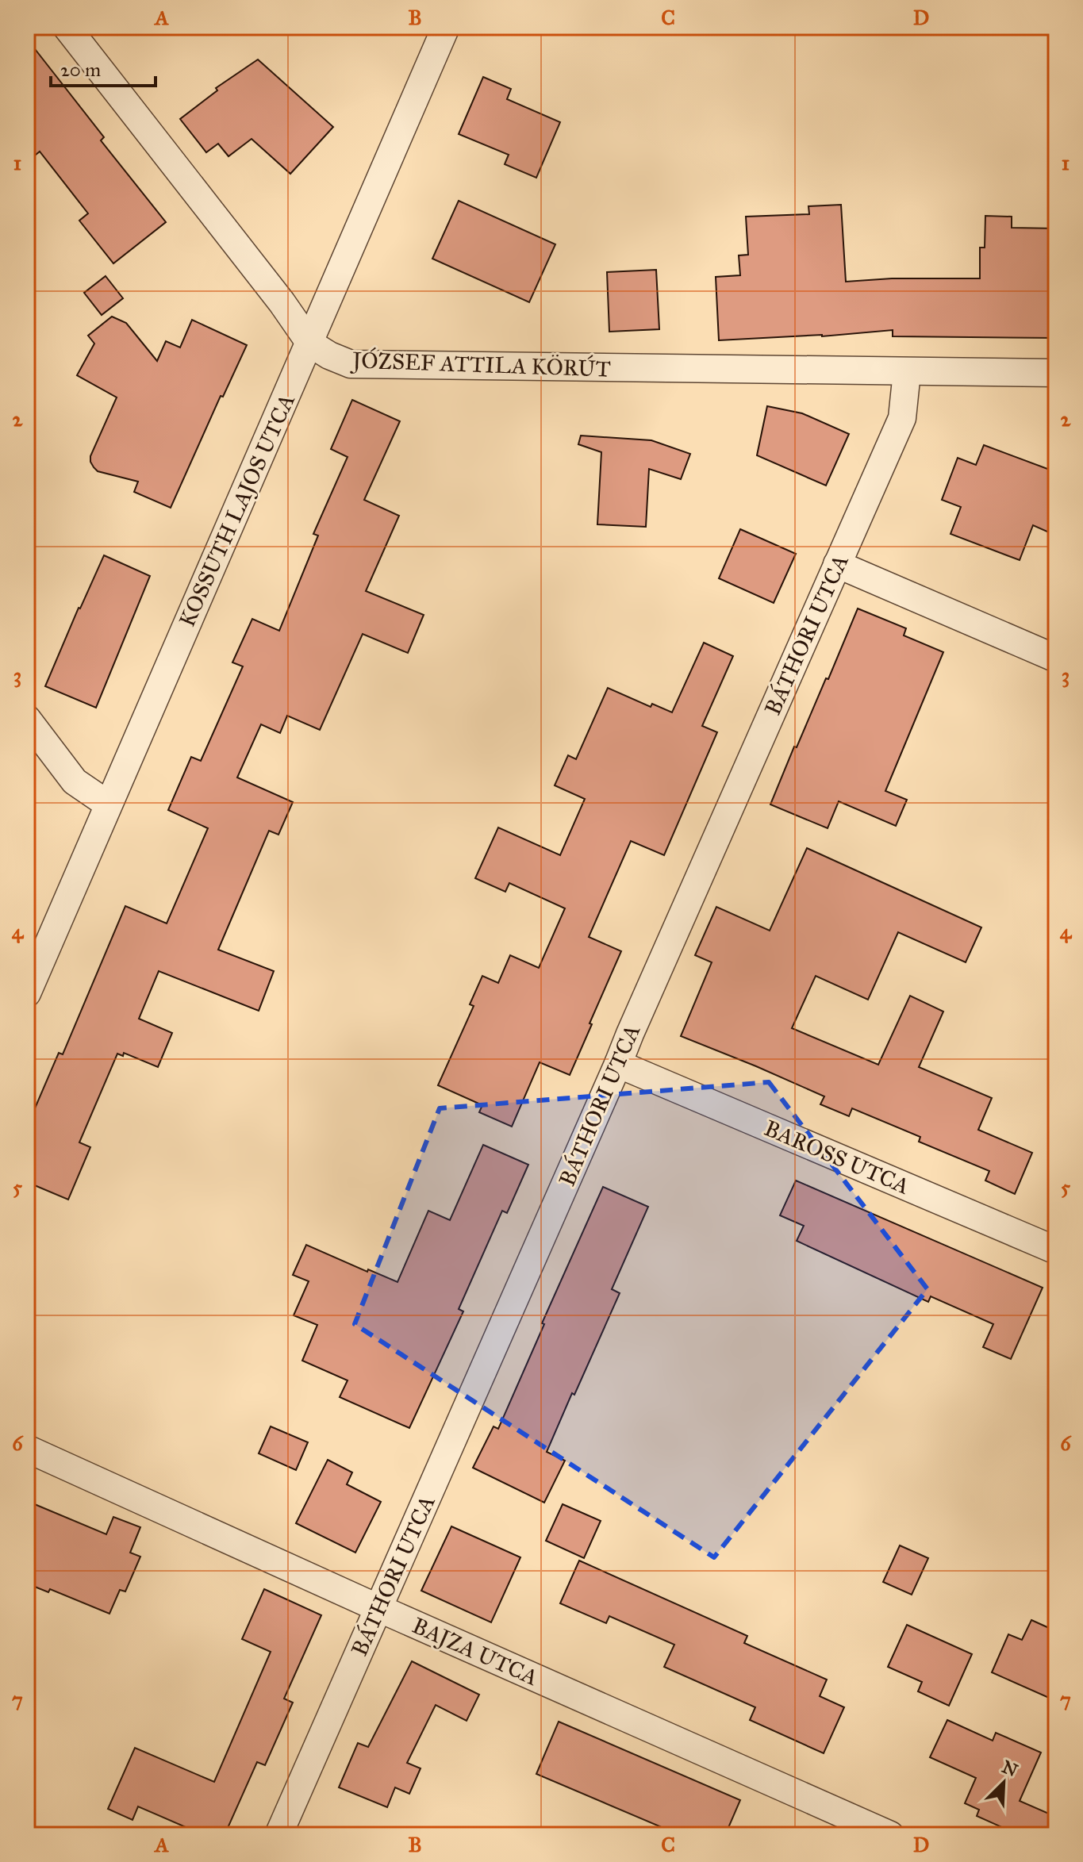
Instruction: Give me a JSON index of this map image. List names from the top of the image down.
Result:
{
  "streets": {
    "street": [
      "JÓZSEF ATTILA KÖRÚT",
      "KOSSUTH LAJOS UTCA",
      "BÁTHORI UTCA",
      "BAROSS UTCA",
      "BAJZA UTCA"
    ]
  },
  "crossings": [
    ["JÓZSEF ATTILA KÖRÚT", "KOSSUTH LAJOS UTCA"],
    ["JÓZSEF ATTILA KÖRÚT", "BÁTHORI UTCA"],
    ["BÁTHORI UTCA", "BAROSS UTCA"],
    ["BÁTHORI UTCA", "BAJZA UTCA"]
  ],
  "scale_bar": "20 m",
  "north": "top right",
  "grid": {
    "columns": [
      "A",
      "B",
      "C",
      "D"
    ],
    "rows": [
      "1",
      "2",
      "3",
      "4",
      "5",
      "6",
      "7"
    ]
  }
}
